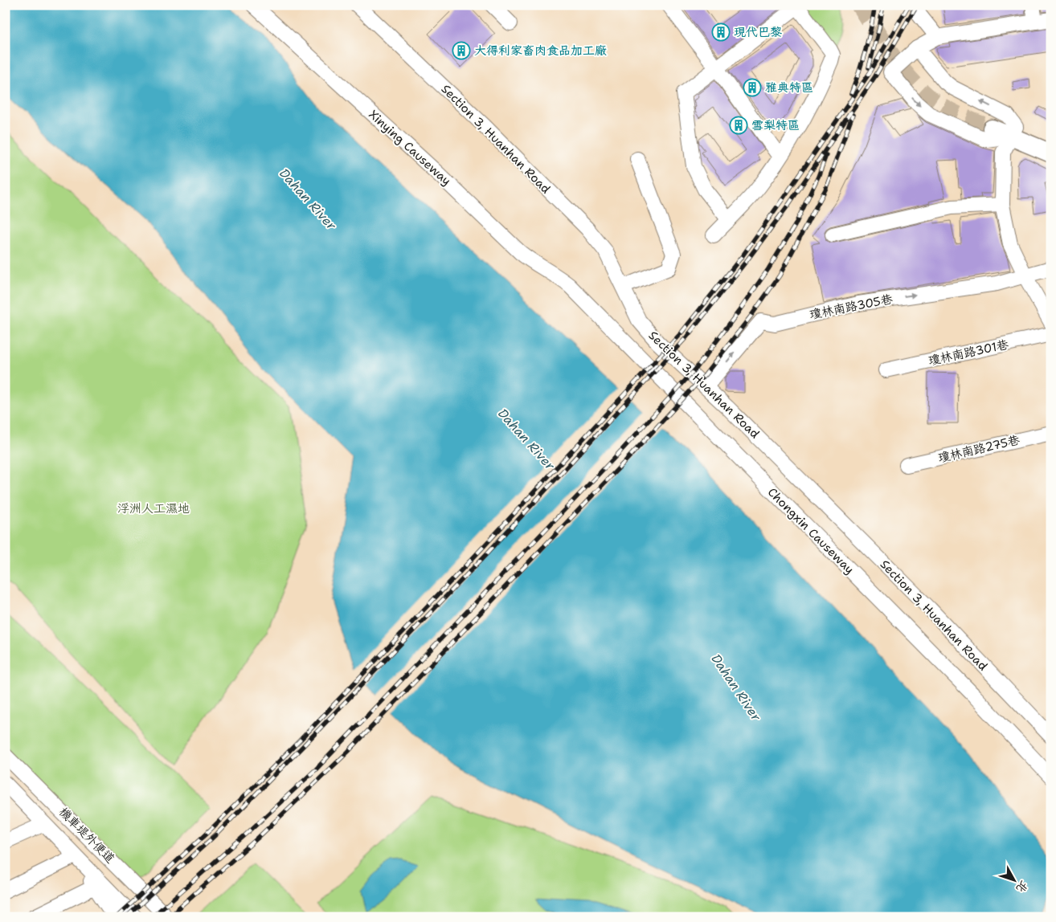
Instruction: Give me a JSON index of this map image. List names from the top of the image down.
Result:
{
  "streets": {
    "street": [
      "Section 3, Huanhan Road",
      "Xinying Causeway",
      "瓊林南路305巷",
      "瓊林南路301巷",
      "瓊林南路275巷",
      "Chongxin Causeway",
      "機車堤外便道"
    ]
  },
  "crossings": [
    ["Section 3, Huanhan Road", "瓊林南路305巷"],
    ["Xinying Causeway", "Chongxin Causeway"]
  ],
  "water": ["Dahan River"],
  "parks": ["浮洲人工濕地"],
  "places": {
    "building": [
      "現代巴黎",
      "大得利家畜肉食品加工廠",
      "雅典特區",
      "雪梨特區"
    ]
  },
  "north": "bottom right"
}
